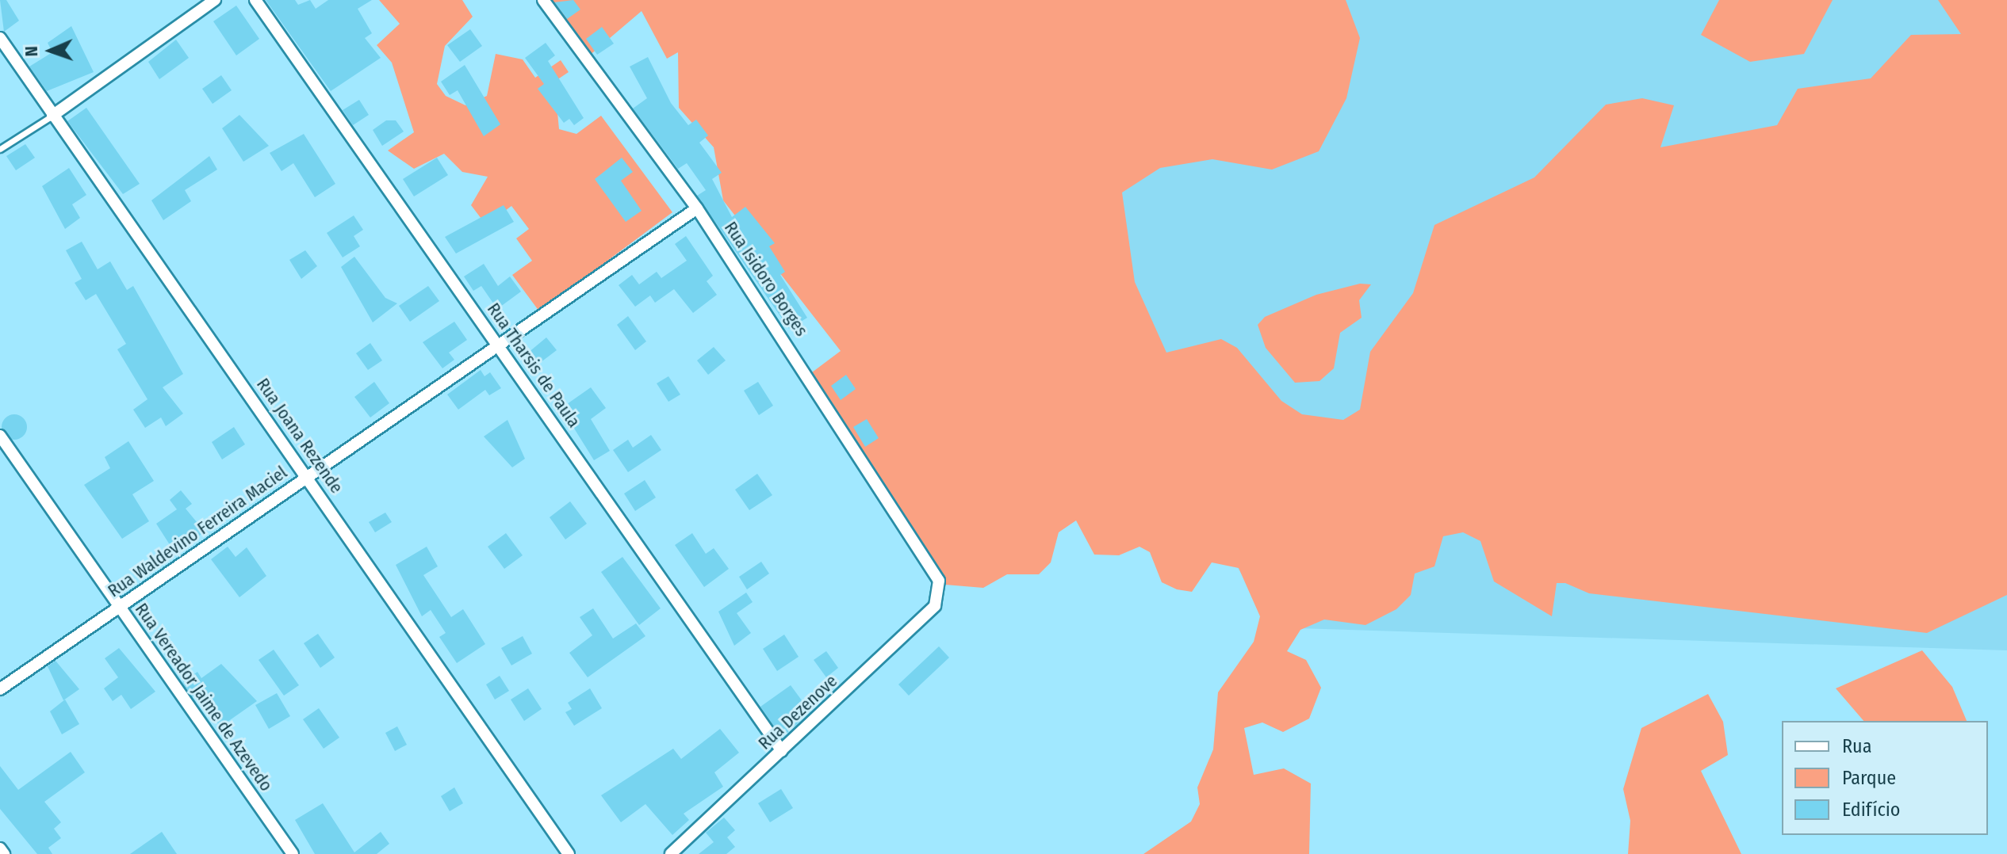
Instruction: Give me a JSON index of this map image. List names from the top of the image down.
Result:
{
  "streets": {
    "street": [
      "Rua Isidoro Borges",
      "Rua Tharsis de Paula",
      "Rua Joana Rezende",
      "Rua Waldevino Ferreira Maciel",
      "Rua Vereador Jaime de Azevedo",
      "Rua Dezenove"
    ]
  },
  "crossings": [
    ["Rua Isidoro Borges", "Rua Waldevino Ferreira Maciel"],
    ["Rua Isidoro Borges", "Rua Dezenove"],
    ["Rua Tharsis de Paula", "Rua Waldevino Ferreira Maciel"],
    ["Rua Tharsis de Paula", "Rua Dezenove"],
    ["Rua Joana Rezende", "Rua Waldevino Ferreira Maciel"],
    ["Rua Waldevino Ferreira Maciel", "Rua Vereador Jaime de Azevedo"]
  ],
  "legend": ["Rua", "Parque", "Edifício"],
  "north": "left"
}
